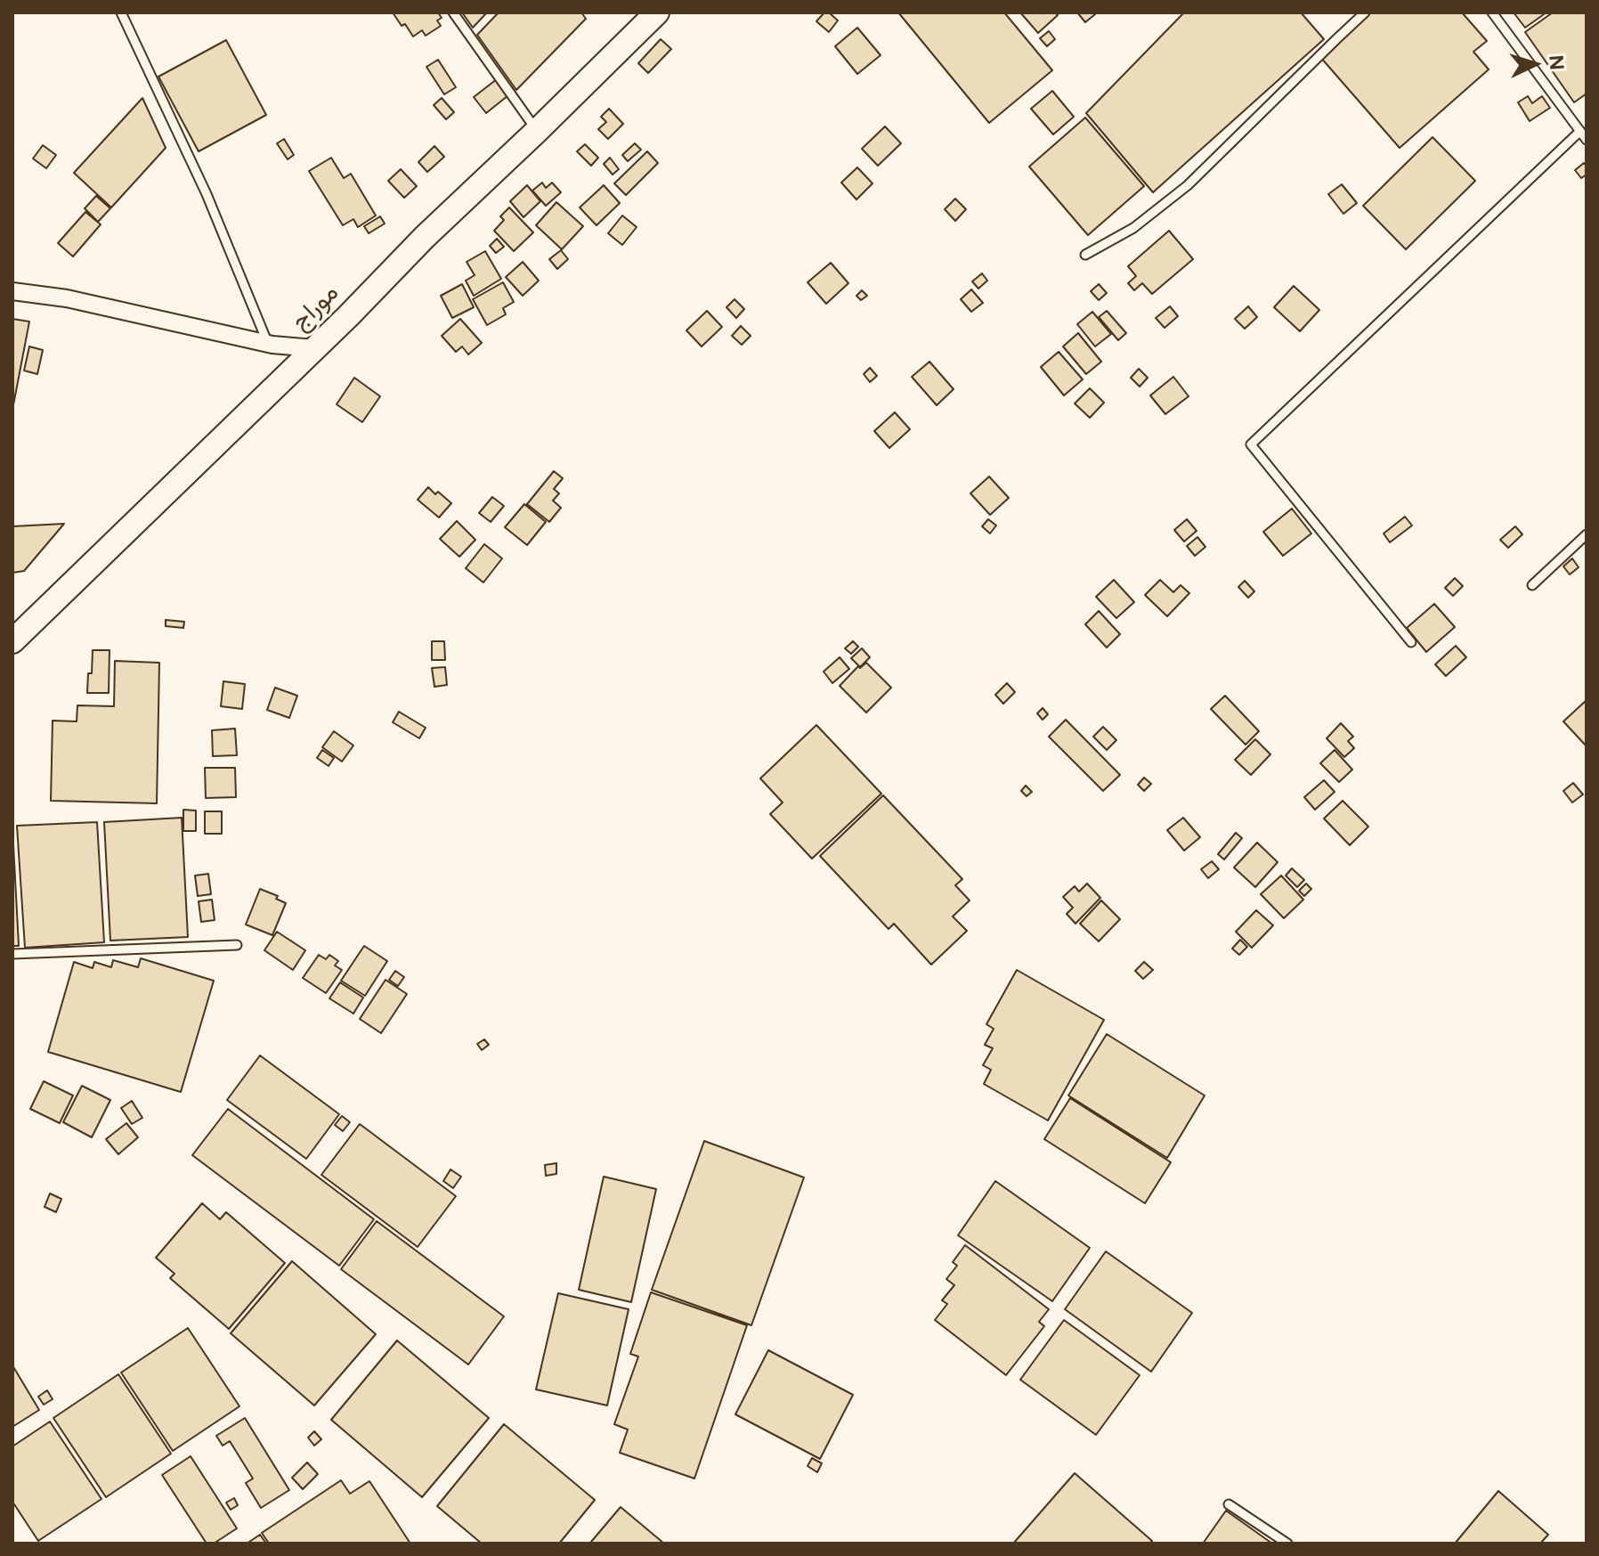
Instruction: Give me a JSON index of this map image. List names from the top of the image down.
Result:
{
  "streets": {
    "main road": ["موراج"]
  },
  "north": "right"
}
